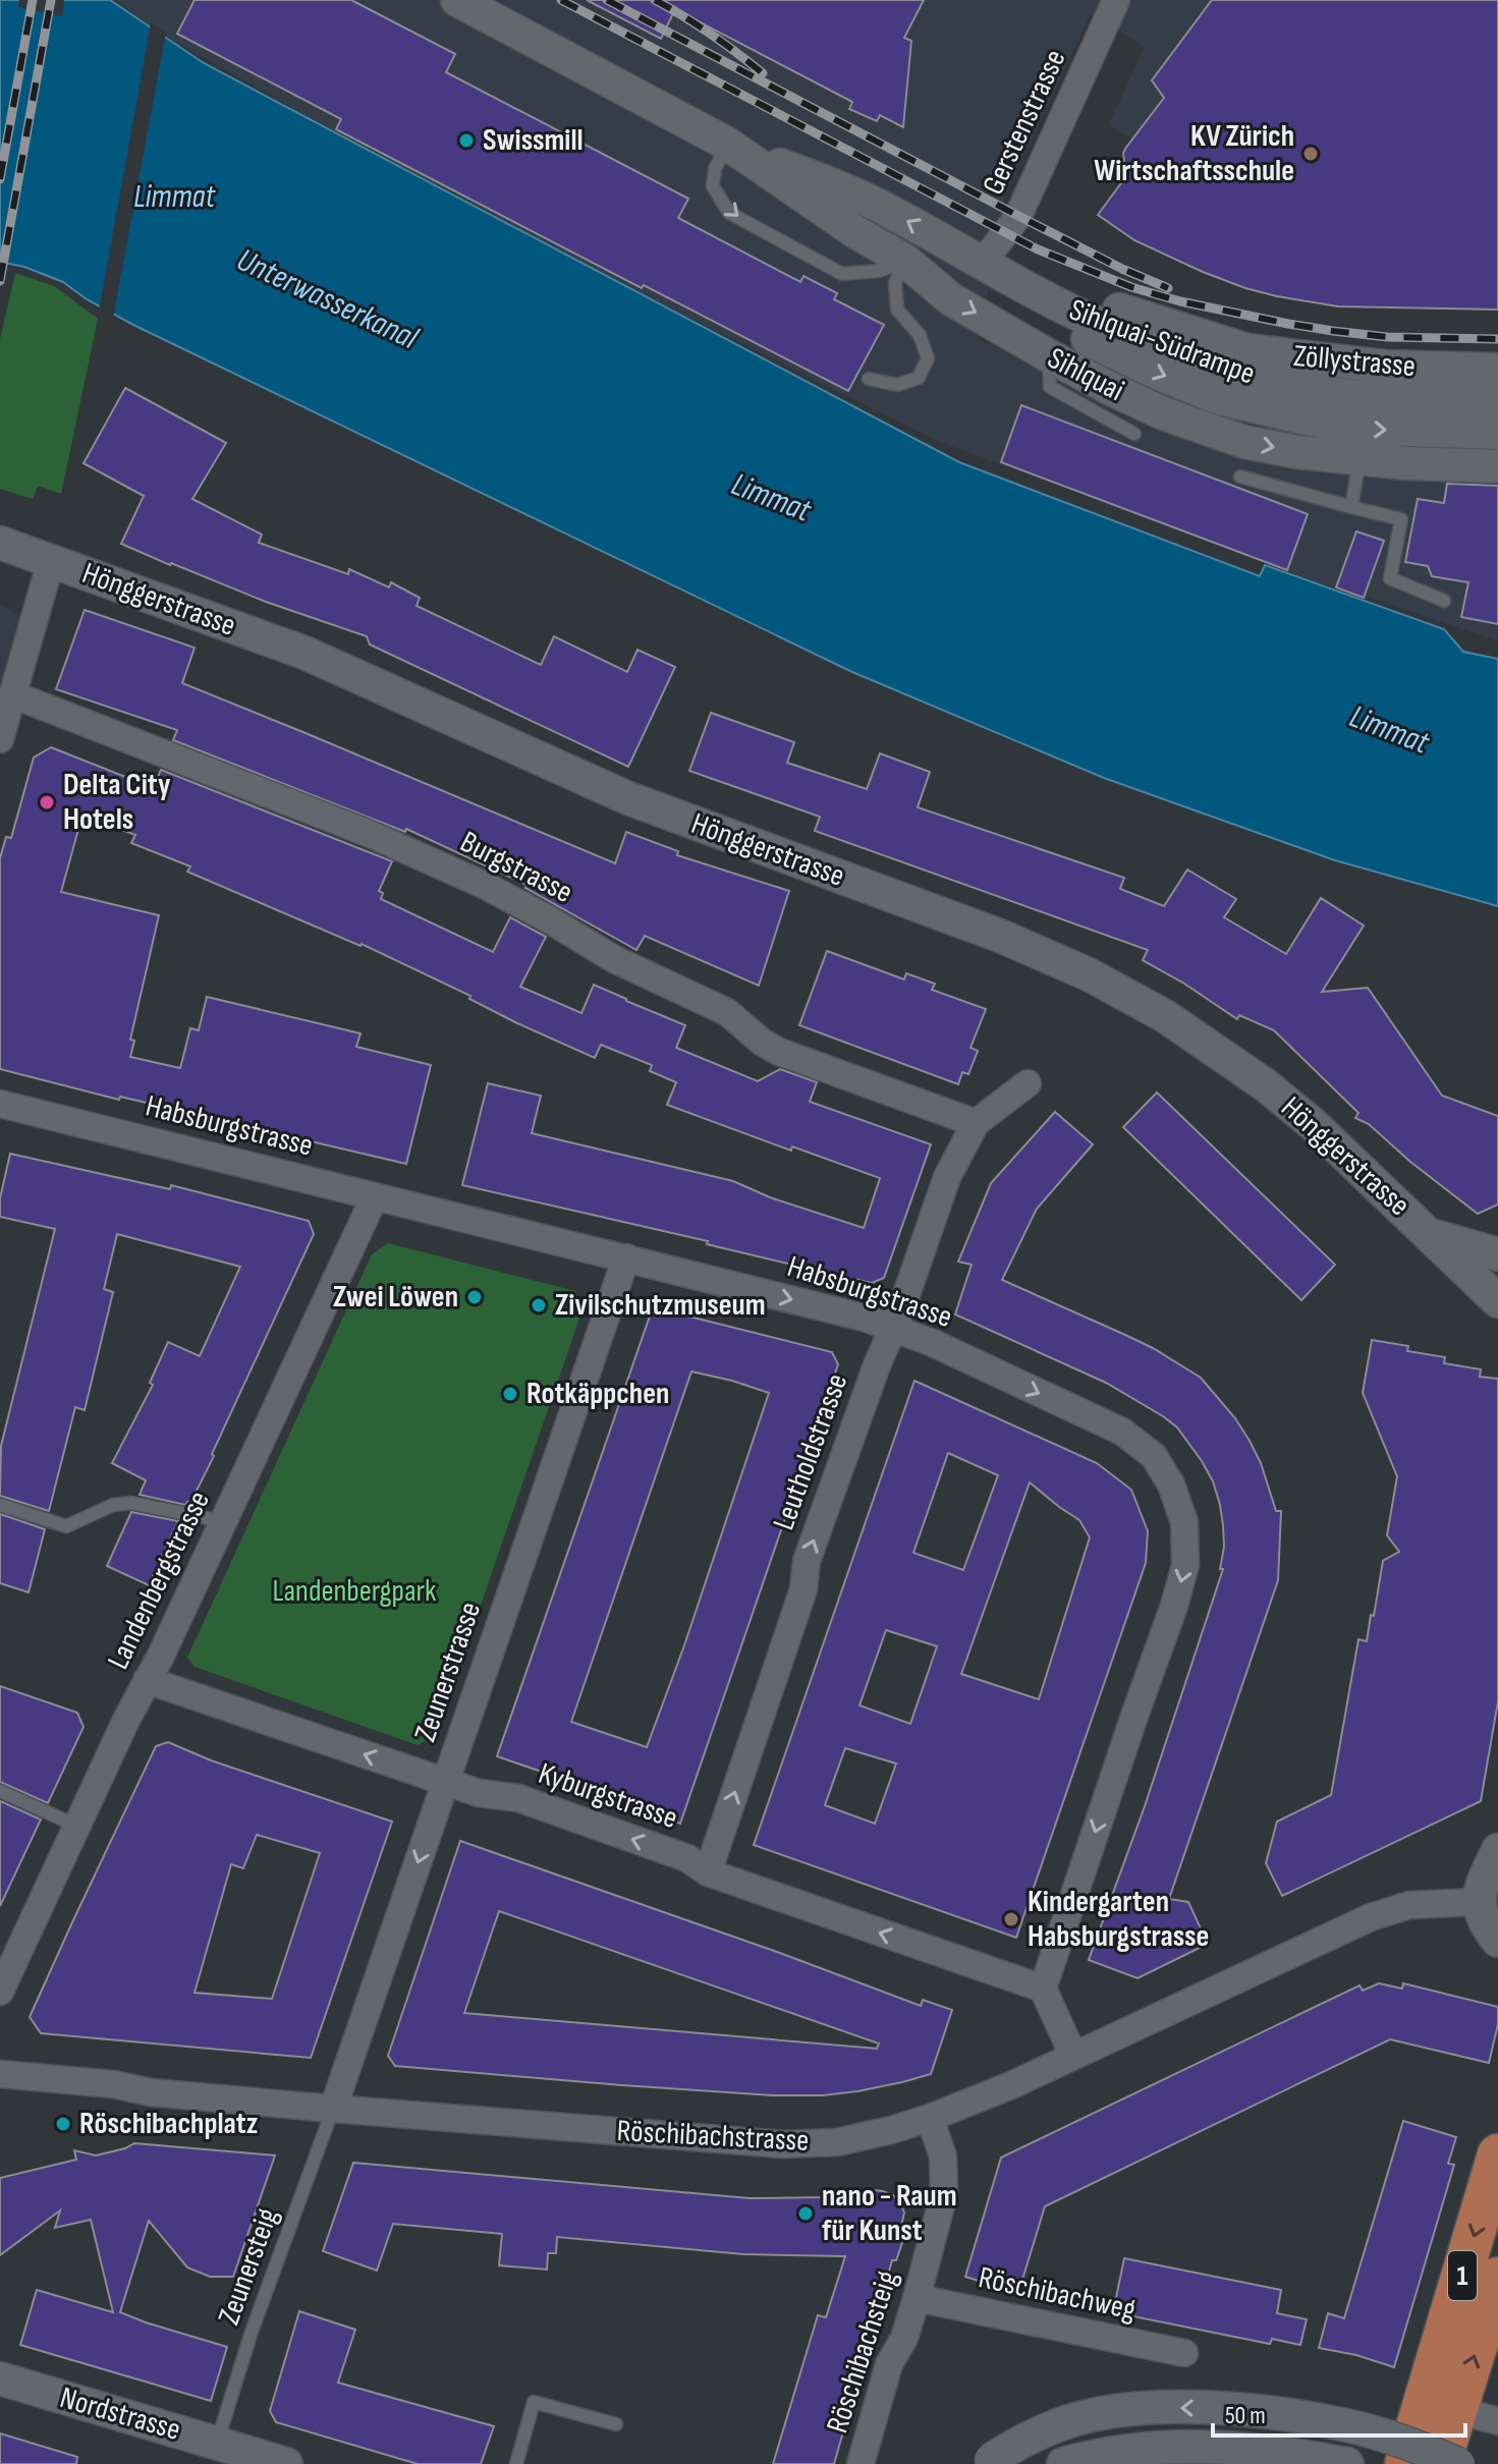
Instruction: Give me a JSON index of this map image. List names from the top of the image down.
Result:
{
  "streets": {
    "main road": ["1"],
    "street": [
      "Gerstenstrasse",
      "Sihlquai-Südrampe",
      "Zöllystrasse",
      "Sihlquai",
      "Hönggerstrasse",
      "Burgstrasse",
      "Habsburgstrasse",
      "Leutholdstrasse",
      "Landenbergstrasse",
      "Zeunerstrasse",
      "Kyburgstrasse",
      "Röschibachstrasse",
      "Röschibachweg",
      "Röschibachsteig",
      "Nordstrasse"
    ],
    "lane": ["Zeunersteig"]
  },
  "crossings": [
    ["Gerstenstrasse", "Sihlquai-Südrampe"],
    ["Gerstenstrasse", "Zöllystrasse"],
    ["Gerstenstrasse", "Sihlquai"],
    ["Sihlquai-Südrampe", "Zöllystrasse"],
    ["Sihlquai-Südrampe", "Sihlquai"],
    ["Zöllystrasse", "Sihlquai"],
    ["Burgstrasse", "Leutholdstrasse"],
    ["Habsburgstrasse", "Leutholdstrasse"],
    ["Habsburgstrasse", "Landenbergstrasse"],
    ["Habsburgstrasse", "Zeunerstrasse"],
    ["Habsburgstrasse", "Kyburgstrasse"],
    ["Leutholdstrasse", "Kyburgstrasse"],
    ["Landenbergstrasse", "Kyburgstrasse"],
    ["Zeunerstrasse", "Kyburgstrasse"],
    ["Zeunerstrasse", "Röschibachstrasse"],
    ["Zeunerstrasse", "Zeunersteig"],
    ["Röschibachstrasse", "Zeunersteig"],
    ["Röschibachstrasse", "Röschibachsteig"],
    ["Zeunersteig", "Nordstrasse"],
    ["Röschibachweg", "Röschibachsteig"]
  ],
  "one_way": ["Leutholdstrasse", "Zeunerstrasse", "Kyburgstrasse"],
  "water": ["Limmat", "Unterwasserkanal"],
  "parks": ["Landenbergpark"],
  "places": [
    "Swissmill",
    "KV Zürich Wirtschaftsschule",
    "Delta City Hotels",
    "Zwei Löwen",
    "Zivilschutzmuseum",
    "Rotkäppchen",
    "Kindergarten Habsburgstrasse",
    "Röschibachplatz",
    "nano - Raum für Kunst"
  ],
  "scale_bar": "50 m"
}
